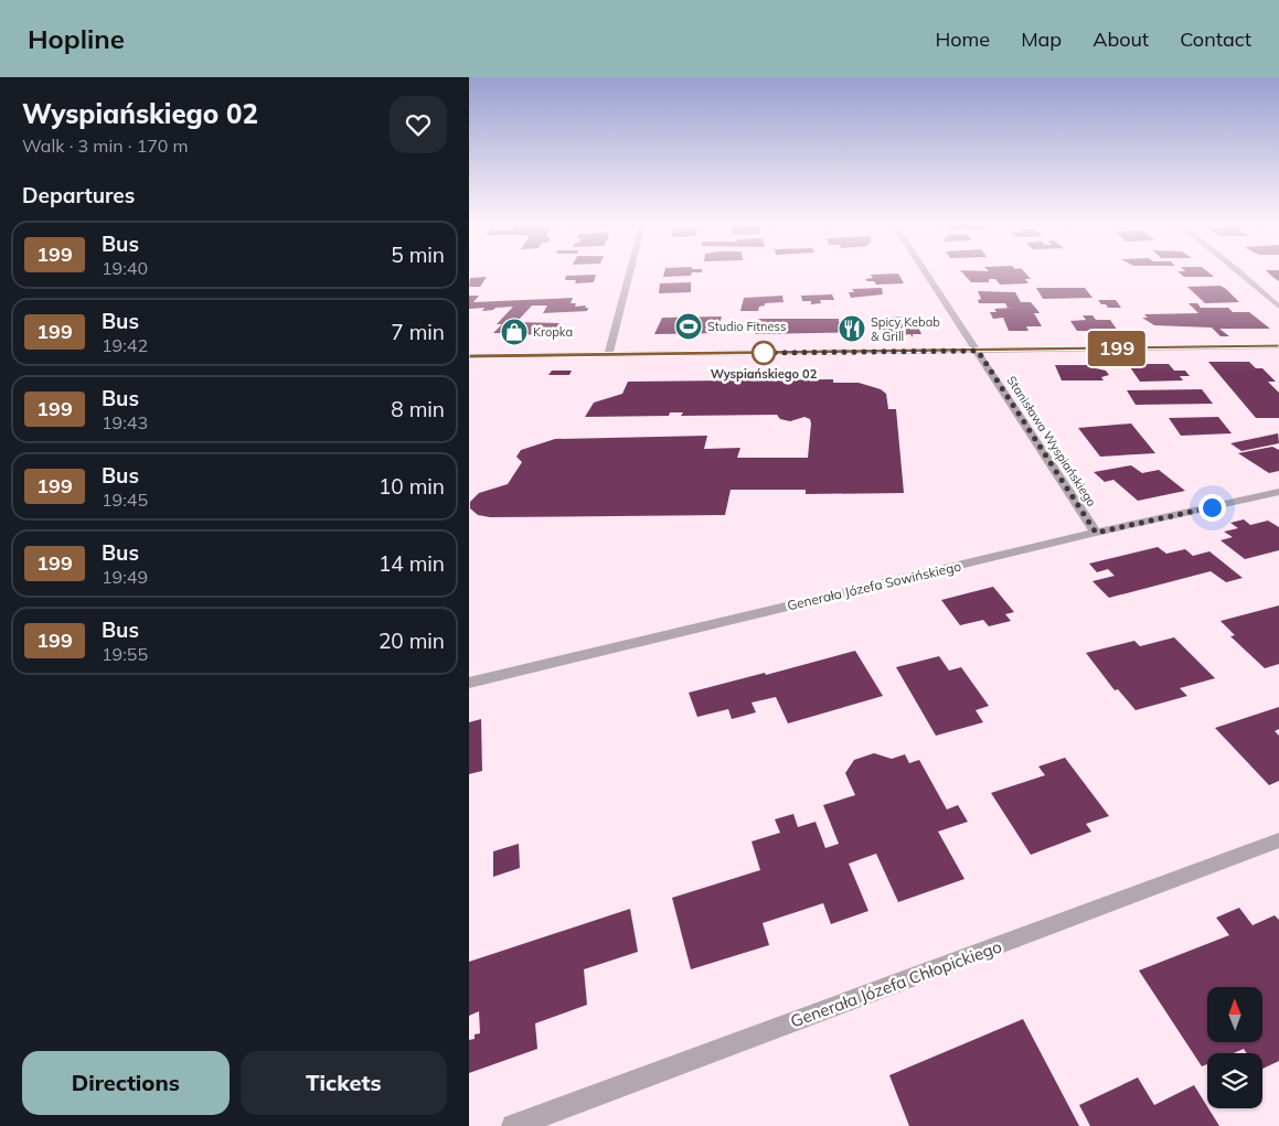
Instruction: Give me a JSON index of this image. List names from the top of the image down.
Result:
{
  "streets": {
    "street": ["Stanisława Wyspiańskiego", "Generała Józefa Sowińskiego", "Generała Józefa Chłopickiego"]
  },
  "crossings": [
    ["Stanisława Wyspiańskiego", "Generała Józefa Sowińskiego"]
  ],
  "places": {
    "sports": ["Studio Fitness"],
    "restaurant": ["Spicy Kebab & Grill"],
    "shop": ["Kropka"],
    "other": ["Wyspiańskiego 02"]
  },
  "lines": ["bus line 199"],
  "north": "top",
  "page": {
    "header": "Hopline",
    "nav": [
      "Home",
      "Map",
      "About",
      "Contact"
    ],
    "heading": [
      ["Wyspiańskiego 02", "Walk · 3 min · 170 m"],
      "Departures"
    ],
    "on_map": "199",
    "list": [
      {
        "mark": "199",
        "name": "Bus",
        "note": "19:40",
        "value": "5 min"
      },
      {
        "mark": "199",
        "name": "Bus",
        "note": "19:42",
        "value": "7 min"
      },
      {
        "mark": "199",
        "name": "Bus",
        "note": "19:43",
        "value": "8 min"
      },
      {
        "mark": "199",
        "name": "Bus",
        "note": "19:45",
        "value": "10 min"
      },
      {
        "mark": "199",
        "name": "Bus",
        "note": "19:49",
        "value": "14 min"
      },
      {
        "mark": "199",
        "name": "Bus",
        "note": "19:55",
        "value": "20 min"
      }
    ],
    "buttons": ["Directions", "Tickets"]
  }
}
